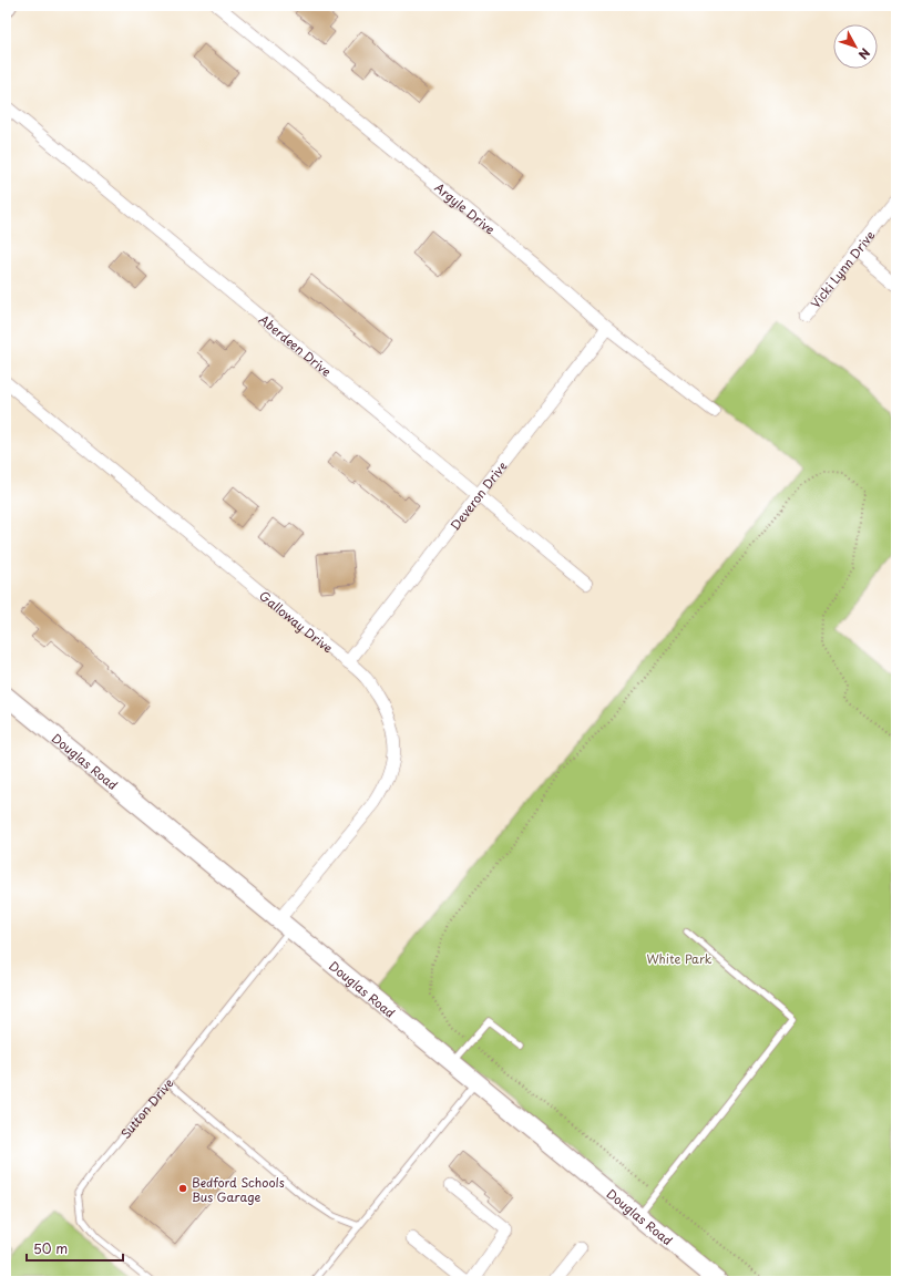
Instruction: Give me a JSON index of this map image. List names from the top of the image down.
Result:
{
  "streets": {
    "street": [
      "Argyle Drive",
      "Vicki Lynn Drive",
      "Aberdeen Drive",
      "Deveron Drive",
      "Galloway Drive",
      "Douglas Road"
    ],
    "lane": ["Sutton Drive"]
  },
  "crossings": [
    ["Argyle Drive", "Deveron Drive"],
    ["Aberdeen Drive", "Deveron Drive"],
    ["Deveron Drive", "Galloway Drive"],
    ["Galloway Drive", "Douglas Road"],
    ["Galloway Drive", "Sutton Drive"],
    ["Douglas Road", "Sutton Drive"]
  ],
  "parks": ["White Park"],
  "places": ["Bedford Schools Bus Garage"],
  "scale_bar": "50 m",
  "north": "bottom right"
}
